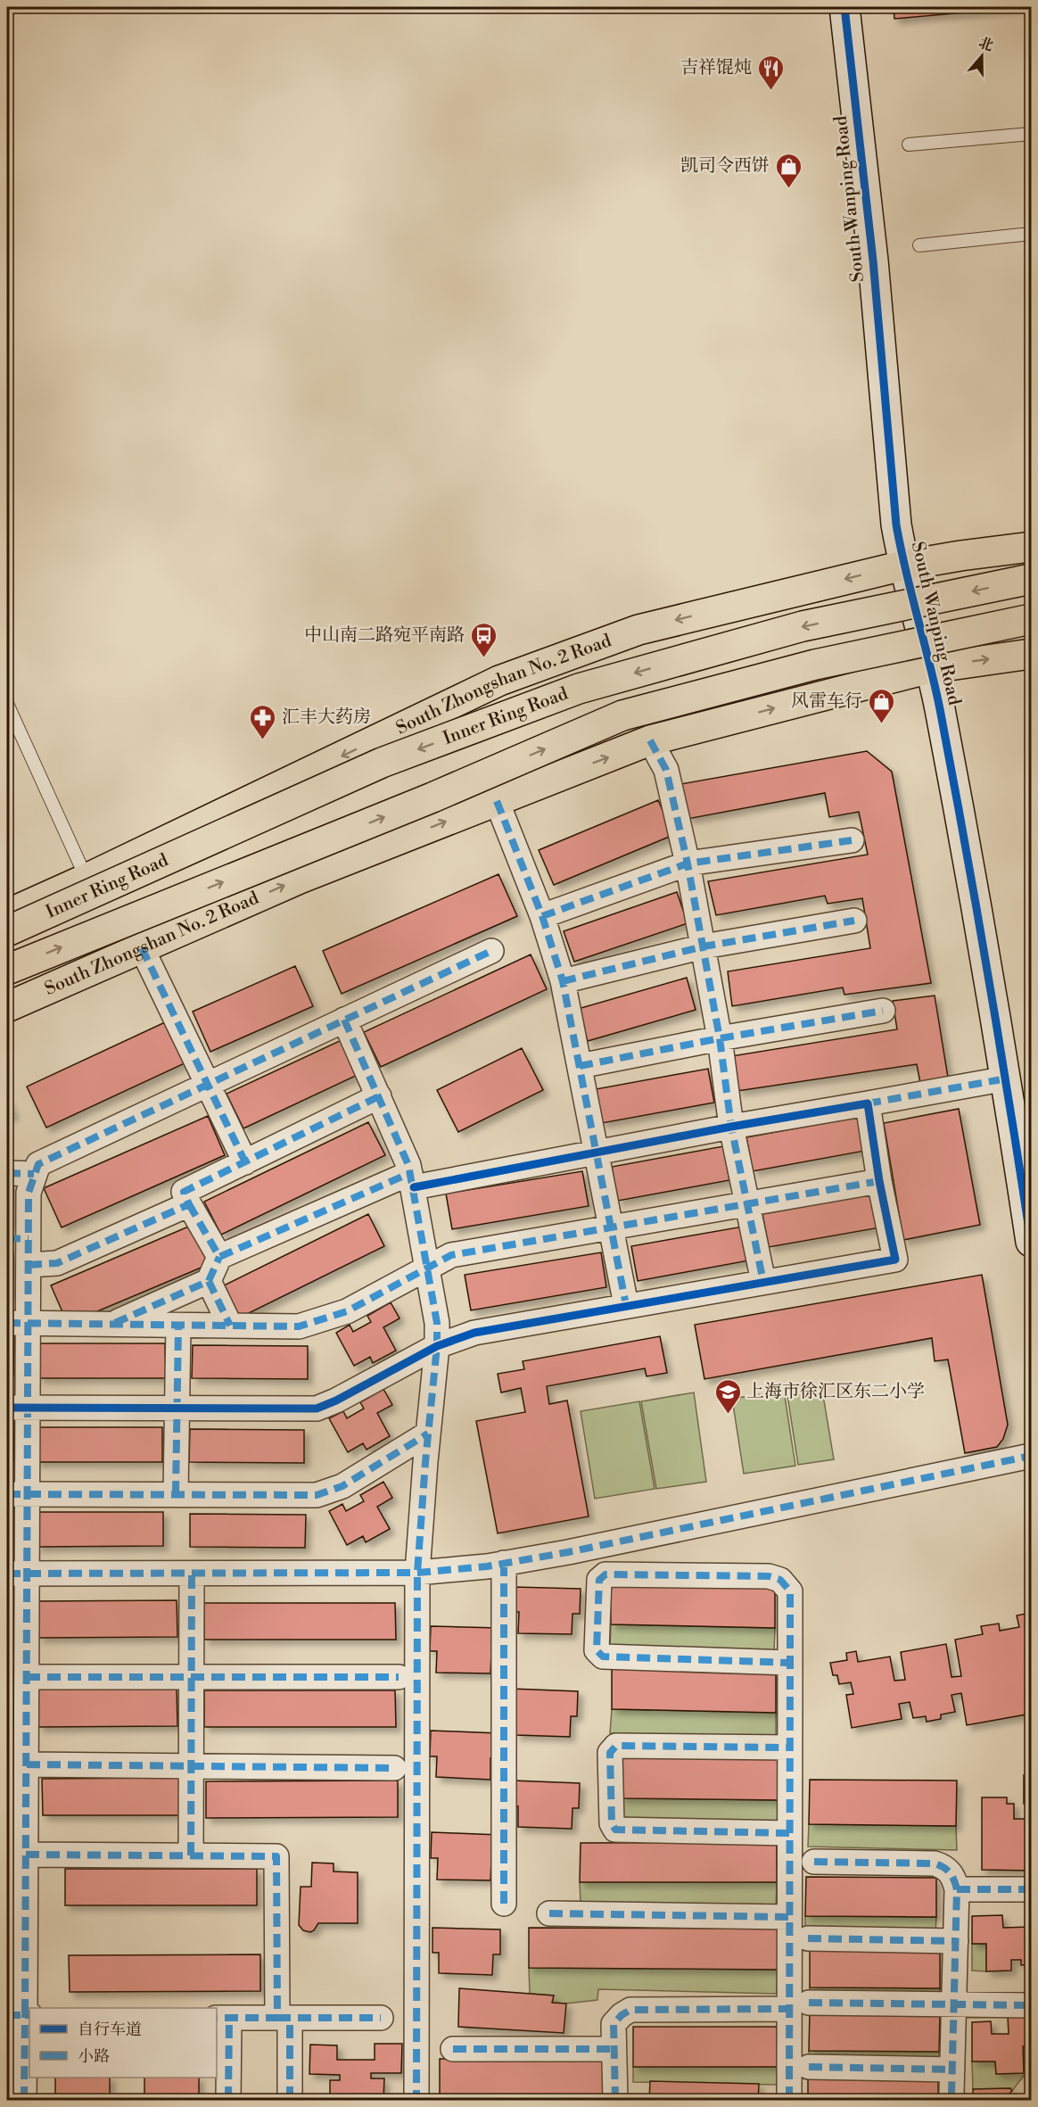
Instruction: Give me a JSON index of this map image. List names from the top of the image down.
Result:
{
  "streets": {
    "main road": ["South Wanping Road", "South Zhongshan No. 2 Road", "Inner Ring Road"]
  },
  "crossings": [
    ["South Wanping Road", "South Zhongshan No. 2 Road"]
  ],
  "places": {
    "restaurant": ["吉祥馄炖"],
    "shop": ["凯司令西饼", "风雷车行"],
    "bus stop": ["中山南二路宛平南路"],
    "pharmacy": ["汇丰大药房"],
    "school or university": ["上海市徐汇区东二小学"]
  },
  "legend": ["自行车道", "小路"],
  "north": "top"
}
